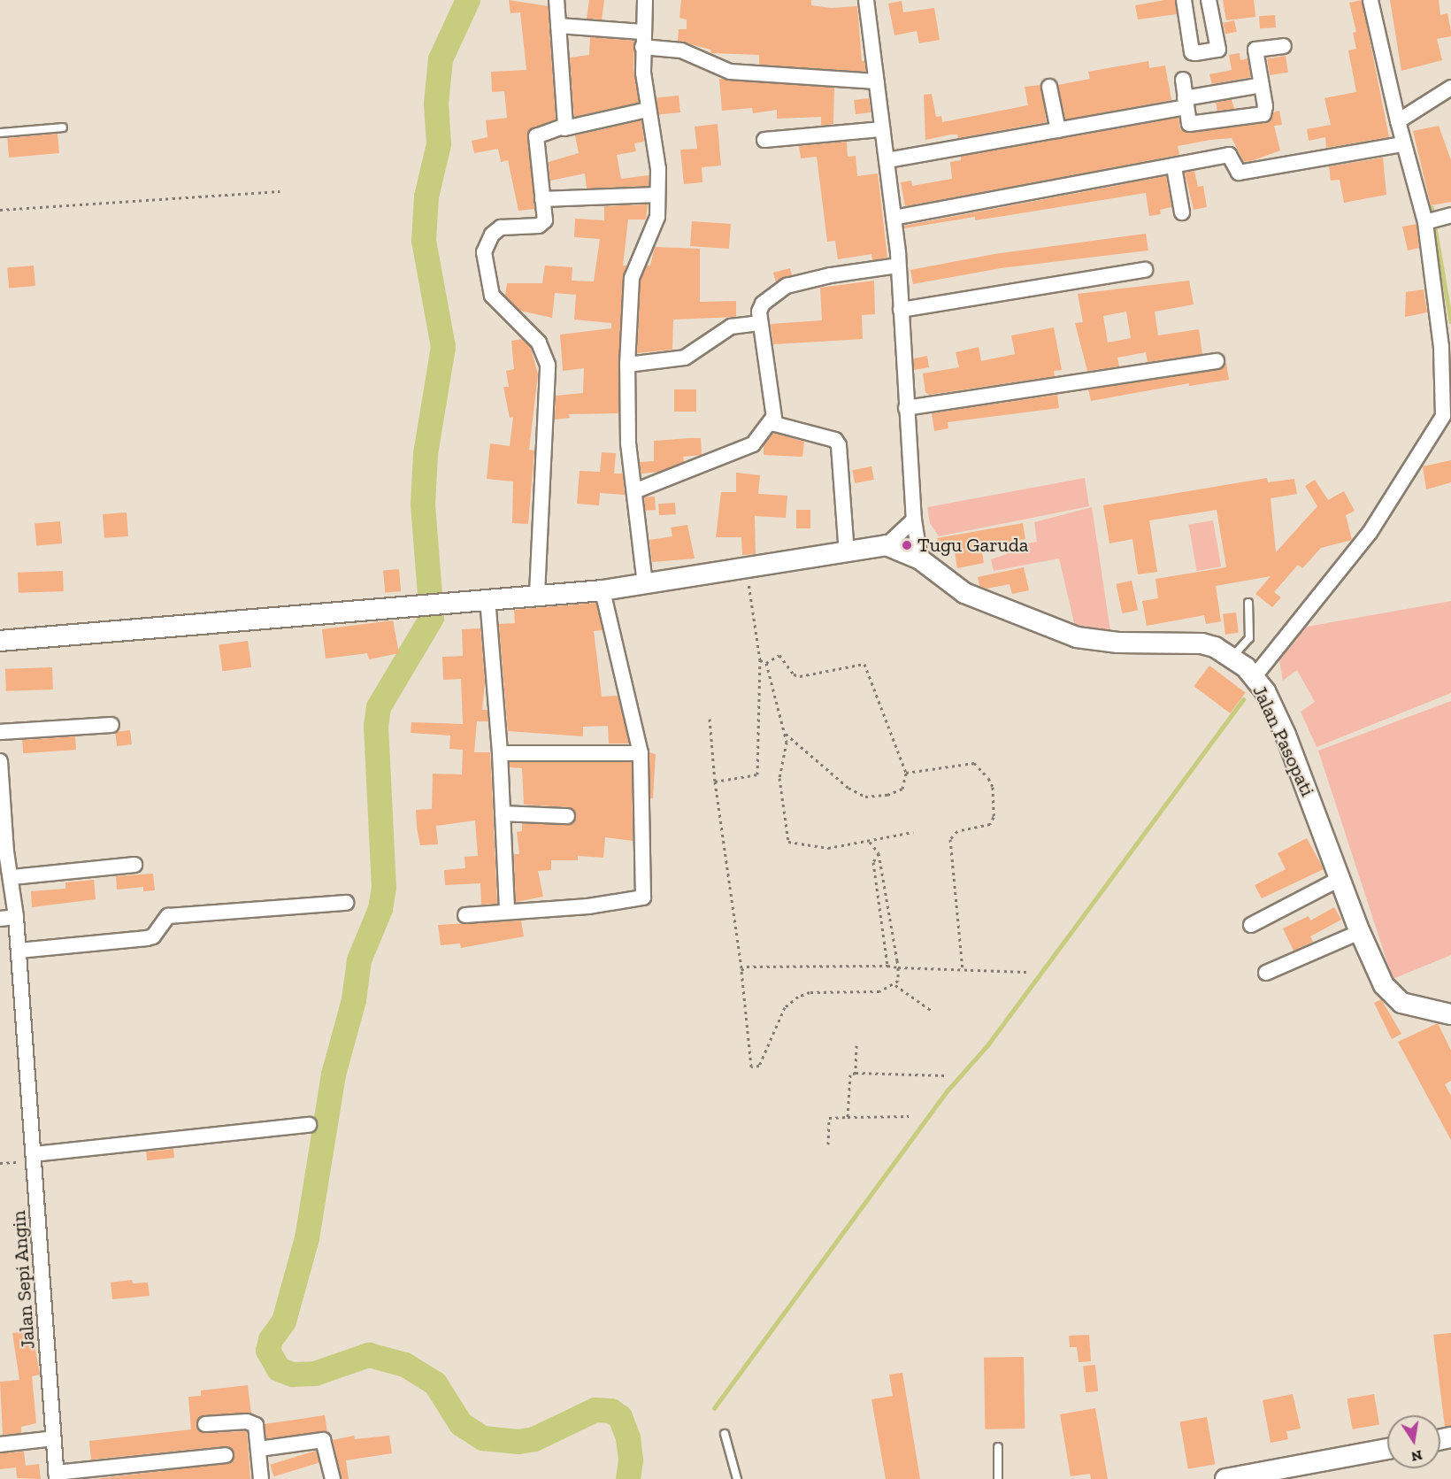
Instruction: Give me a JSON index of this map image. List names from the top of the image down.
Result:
{
  "streets": {
    "street": ["Jalan Pasopati", "Jalan Sepi Angin"]
  },
  "places": ["Tugu Garuda"],
  "north": "bottom"
}
